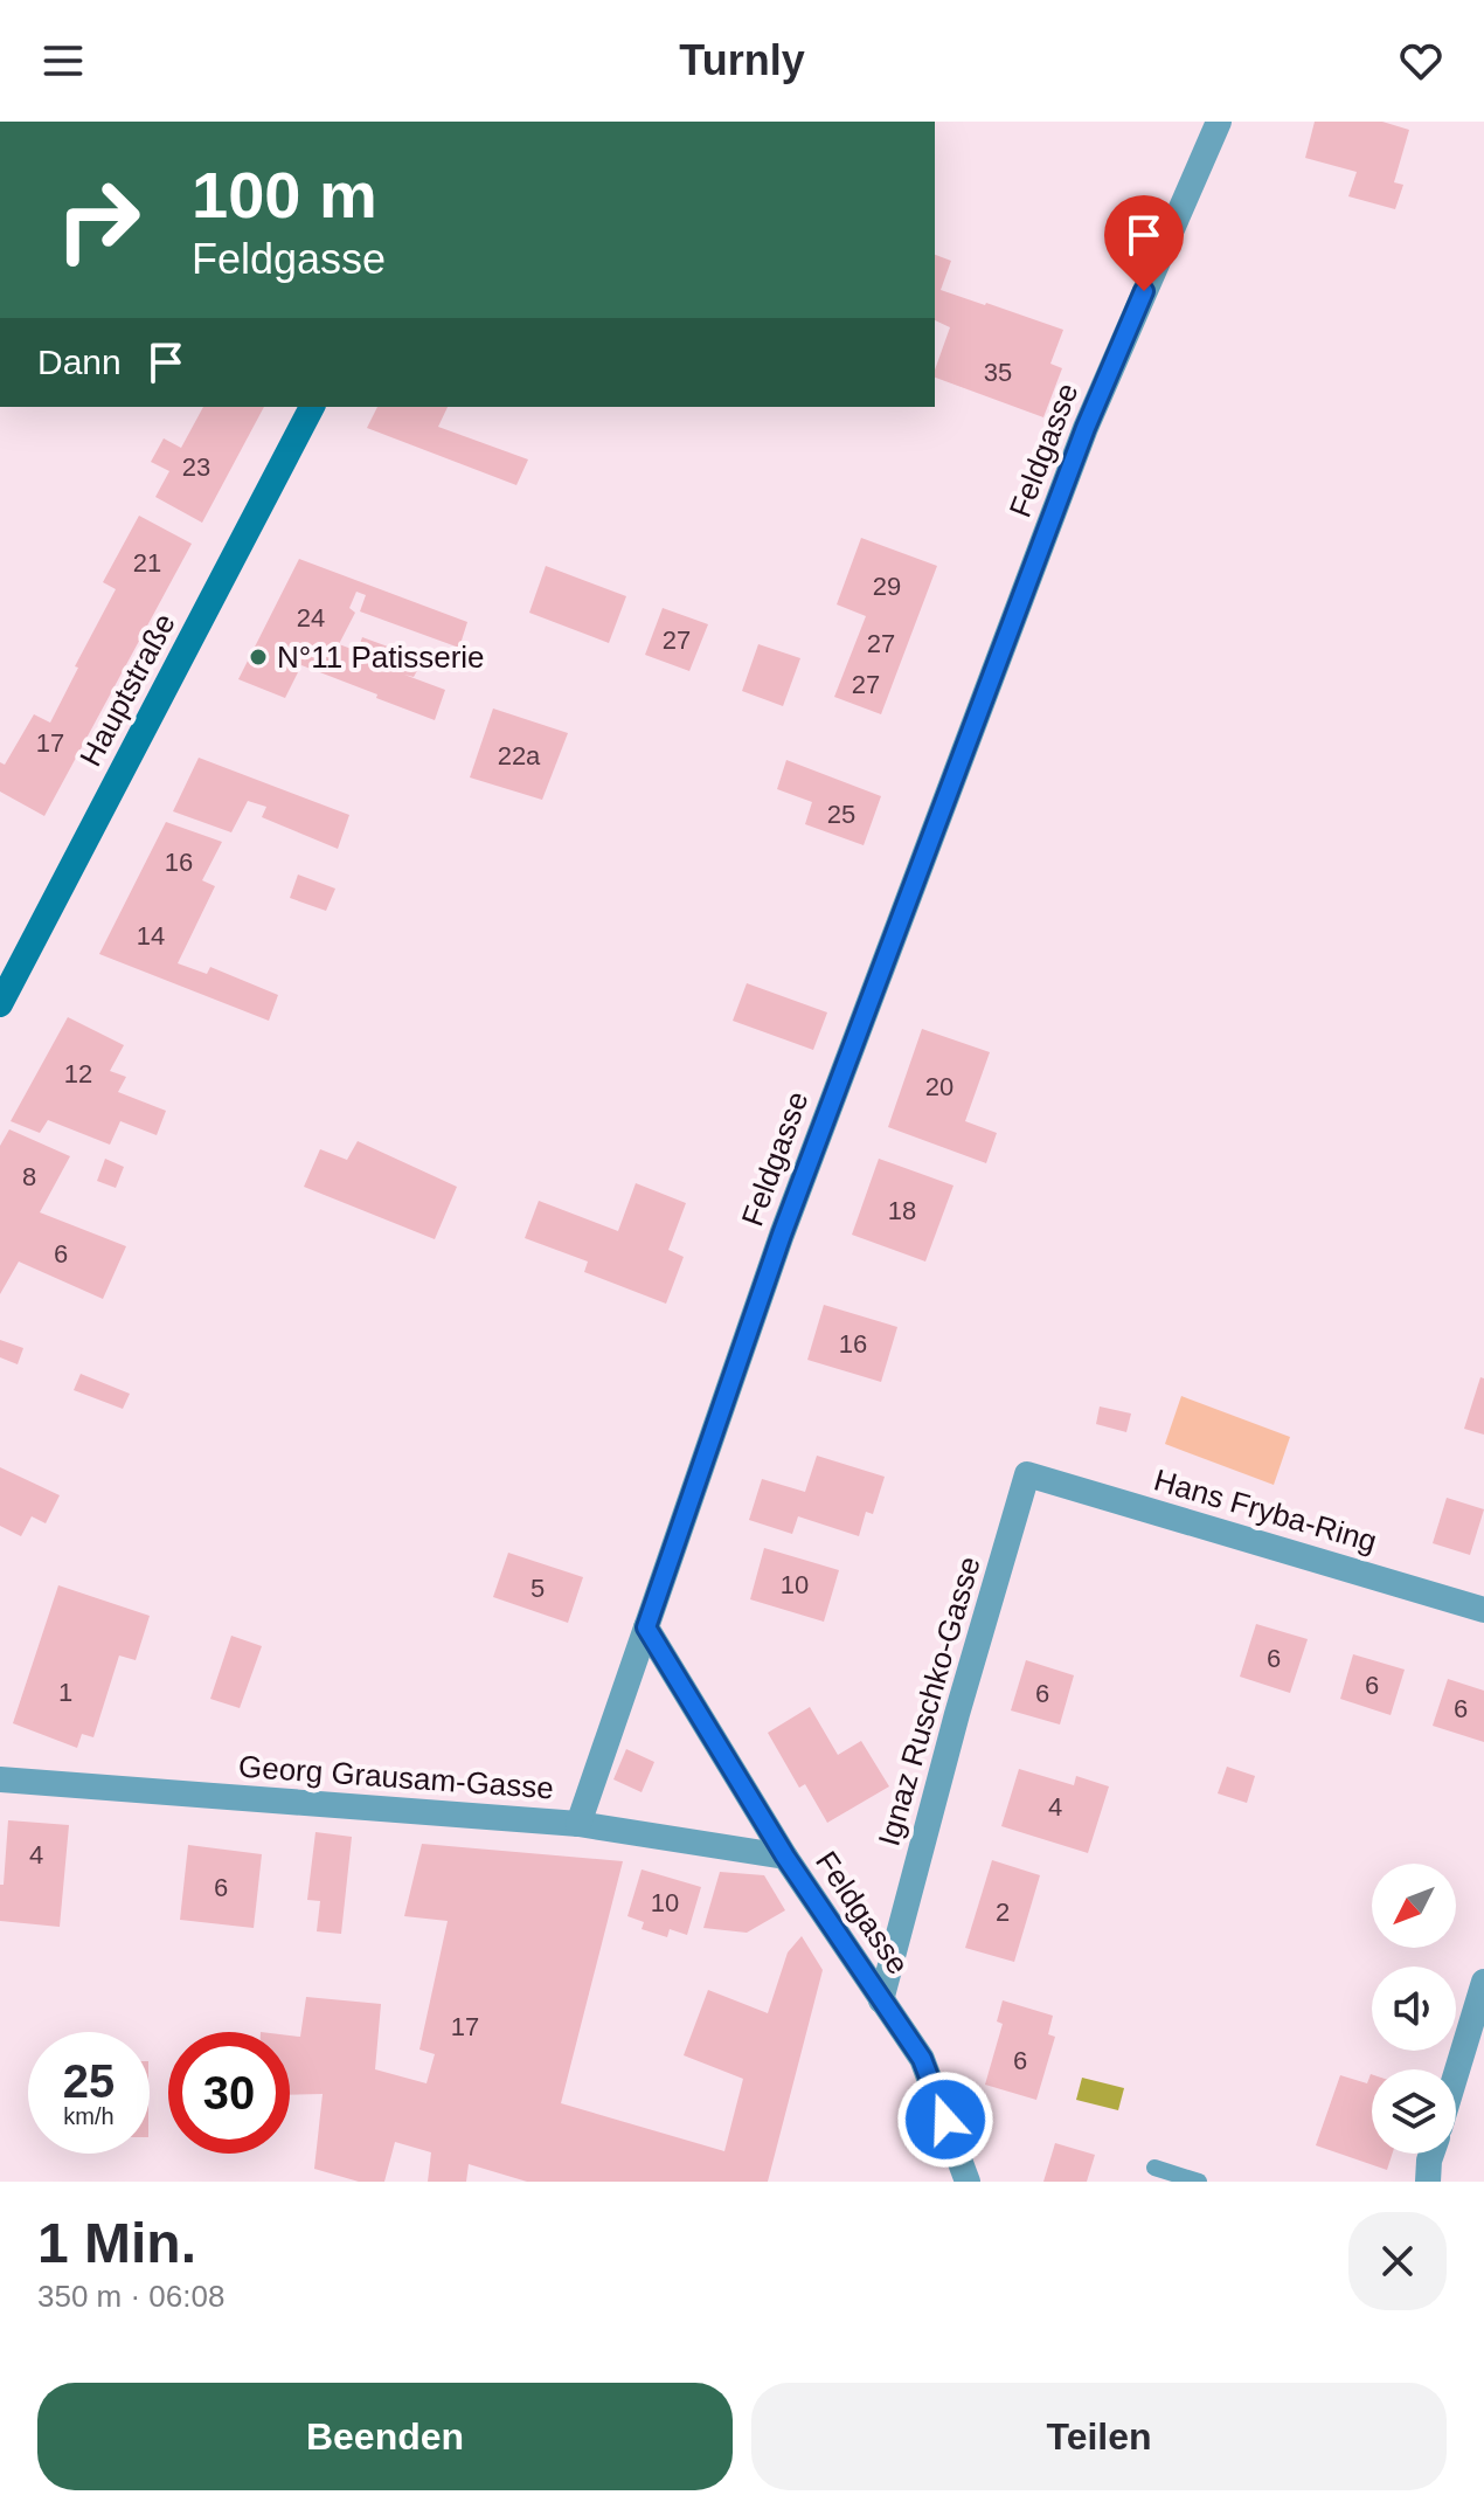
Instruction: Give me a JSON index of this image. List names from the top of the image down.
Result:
{
  "streets": {
    "main road": ["Hauptstraße"],
    "street": [
      "Feldgasse",
      "Hans Fryba-Ring",
      "Ignaz Ruschko-Gasse",
      "Georg Grausam-Gasse"
    ]
  },
  "crossings": [
    ["Feldgasse", "Ignaz Ruschko-Gasse"],
    ["Feldgasse", "Georg Grausam-Gasse"],
    ["Hans Fryba-Ring", "Ignaz Ruschko-Gasse"]
  ],
  "places": ["N°11 Patisserie"],
  "house_numbers": [
    "35",
    "23",
    "21",
    "29",
    "24",
    "27",
    "27",
    "27",
    "17",
    "22a",
    "25",
    "16",
    "14",
    "12",
    "20",
    "8",
    "18",
    "6",
    "16",
    "10",
    "5",
    "6",
    "6",
    "1",
    "6",
    "6",
    "4",
    "4",
    "6",
    "10",
    "2",
    "17",
    "6"
  ],
  "north": "bottom left",
  "page": {
    "header": "Turnly",
    "turn": ["100 m", "Feldgasse"],
    "then": "Dann",
    "speed": "25 km/h",
    "limit": "30",
    "heading": ["1 Min.", "350 m · 06:08"],
    "buttons": ["Beenden", "Teilen"]
  }
}
